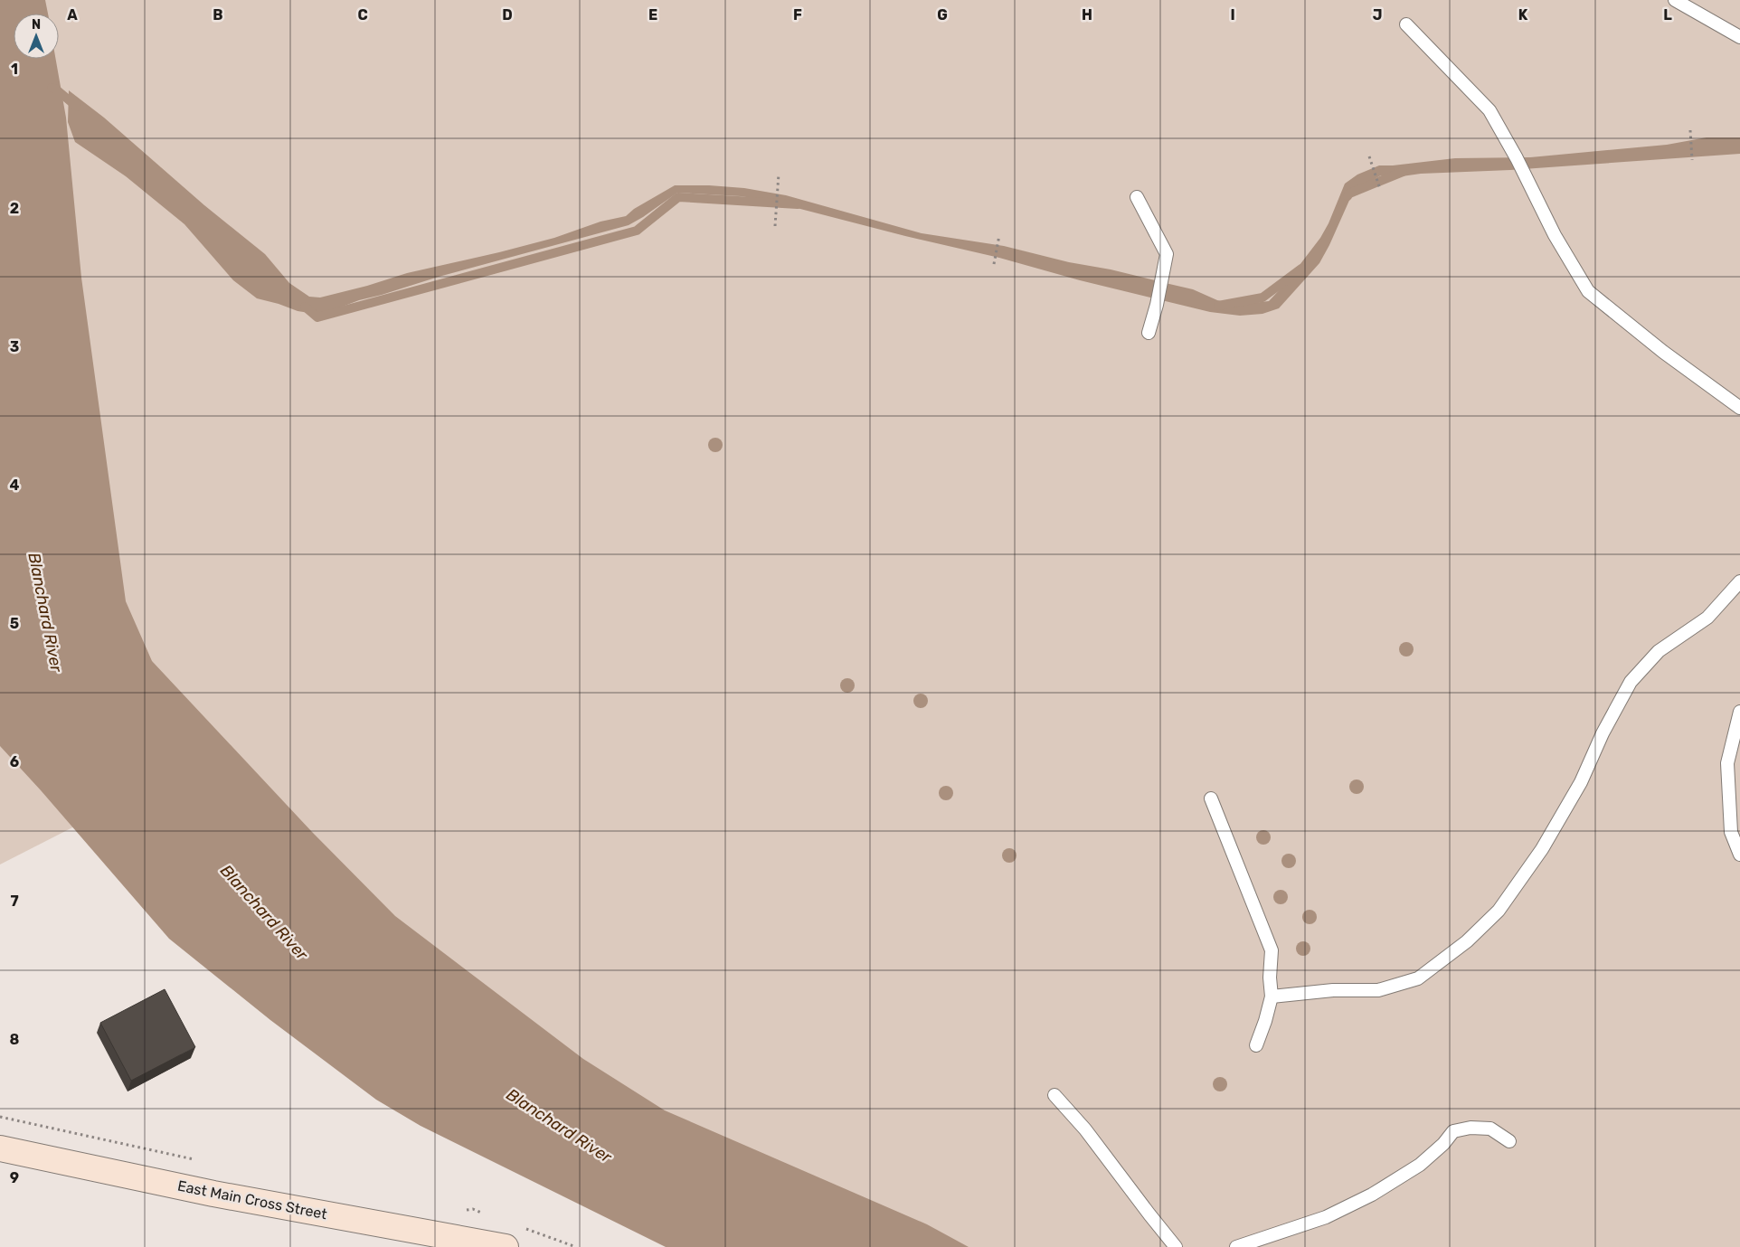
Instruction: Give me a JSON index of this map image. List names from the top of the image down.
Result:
{
  "streets": {
    "main road": ["East Main Cross Street"]
  },
  "water": ["Blanchard River"],
  "north": "top",
  "grid": {
    "columns": [
      "A",
      "B",
      "C",
      "D",
      "E",
      "F",
      "G",
      "H",
      "I",
      "J",
      "K",
      "L"
    ],
    "rows": [
      "1",
      "2",
      "3",
      "4",
      "5",
      "6",
      "7",
      "8",
      "9"
    ]
  }
}
